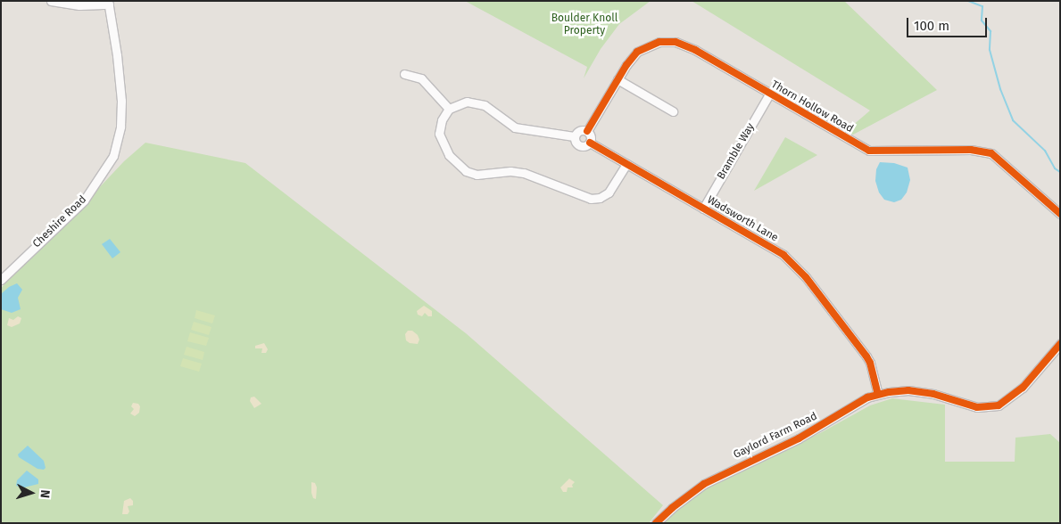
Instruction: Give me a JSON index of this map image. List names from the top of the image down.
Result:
{
  "streets": {
    "street": [
      "Thorn Hollow Road",
      "Bramble Way",
      "Wadsworth Lane",
      "Cheshire Road",
      "Gaylord Farm Road"
    ]
  },
  "crossings": [
    ["Thorn Hollow Road", "Bramble Way"],
    ["Thorn Hollow Road", "Wadsworth Lane"],
    ["Bramble Way", "Wadsworth Lane"],
    ["Wadsworth Lane", "Gaylord Farm Road"]
  ],
  "parks": ["Boulder Knoll Property"],
  "scale_bar": "100 m",
  "north": "right"
}
